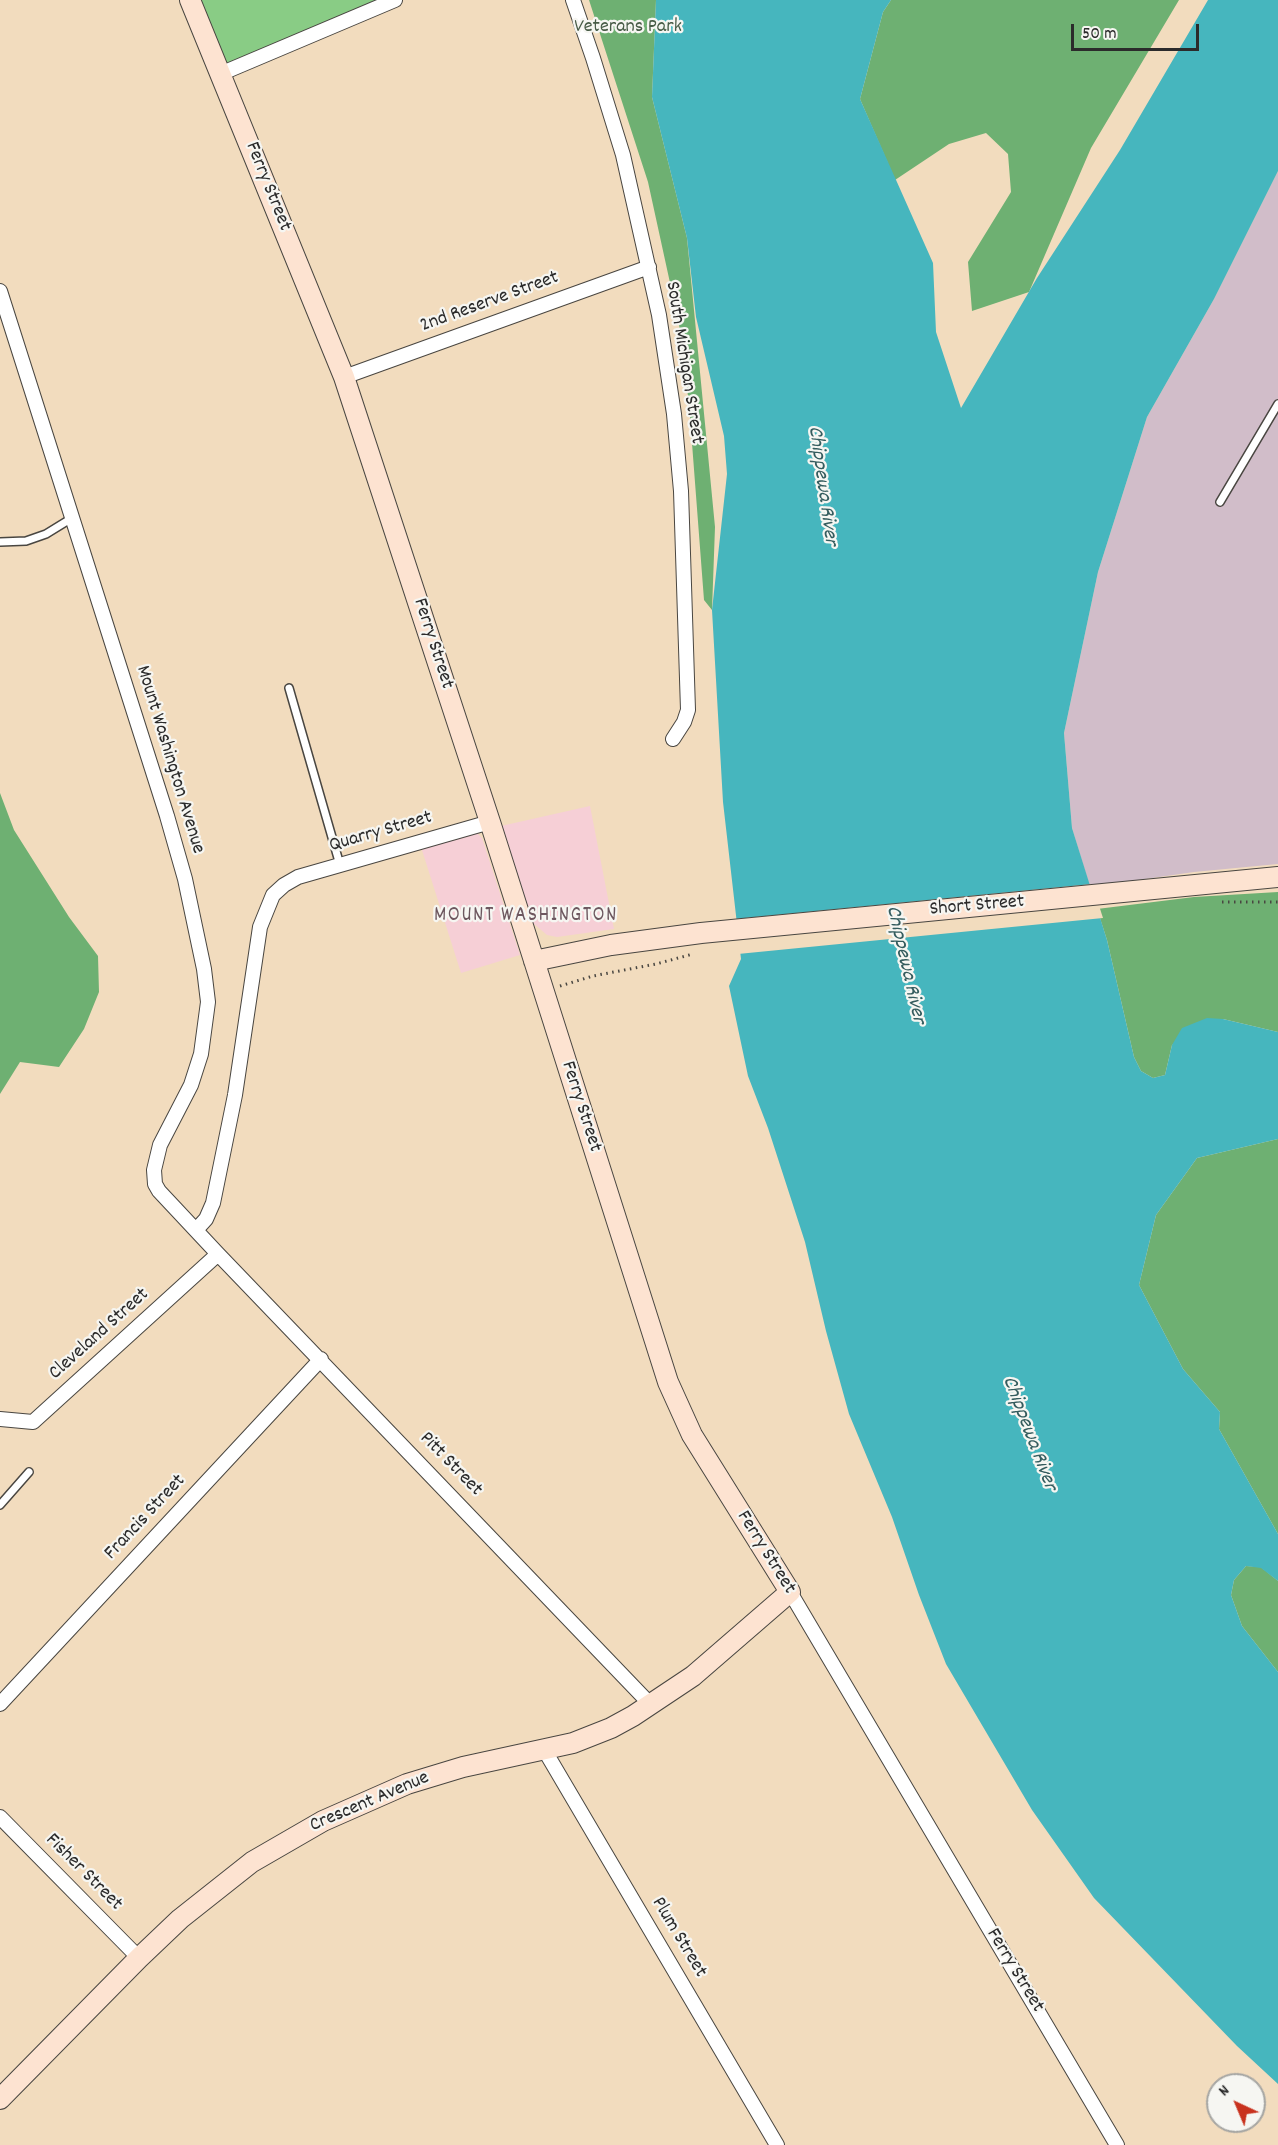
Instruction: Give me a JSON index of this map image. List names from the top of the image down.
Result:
{
  "streets": {
    "main road": ["Ferry Street", "Short Street", "Crescent Avenue"],
    "street": [
      "2nd Reserve Street",
      "South Michigan Street",
      "Mount Washington Avenue",
      "Quarry Street",
      "Cleveland Street",
      "Pitt Street",
      "Francis Street",
      "Fisher Street",
      "Plum Street"
    ]
  },
  "crossings": [
    ["Ferry Street", "2nd Reserve Street"],
    ["Ferry Street", "Quarry Street"],
    ["Ferry Street", "Short Street"],
    ["Ferry Street", "Crescent Avenue"],
    ["2nd Reserve Street", "South Michigan Street"],
    ["Mount Washington Avenue", "Quarry Street"],
    ["Mount Washington Avenue", "Cleveland Street"],
    ["Mount Washington Avenue", "Pitt Street"],
    ["Cleveland Street", "Pitt Street"],
    ["Pitt Street", "Francis Street"],
    ["Pitt Street", "Crescent Avenue"],
    ["Crescent Avenue", "Fisher Street"],
    ["Crescent Avenue", "Plum Street"]
  ],
  "districts": ["MOUNT WASHINGTON"],
  "water": ["Chippewa River"],
  "parks": ["Veterans Park"],
  "scale_bar": "50 m",
  "north": "top left"
}
